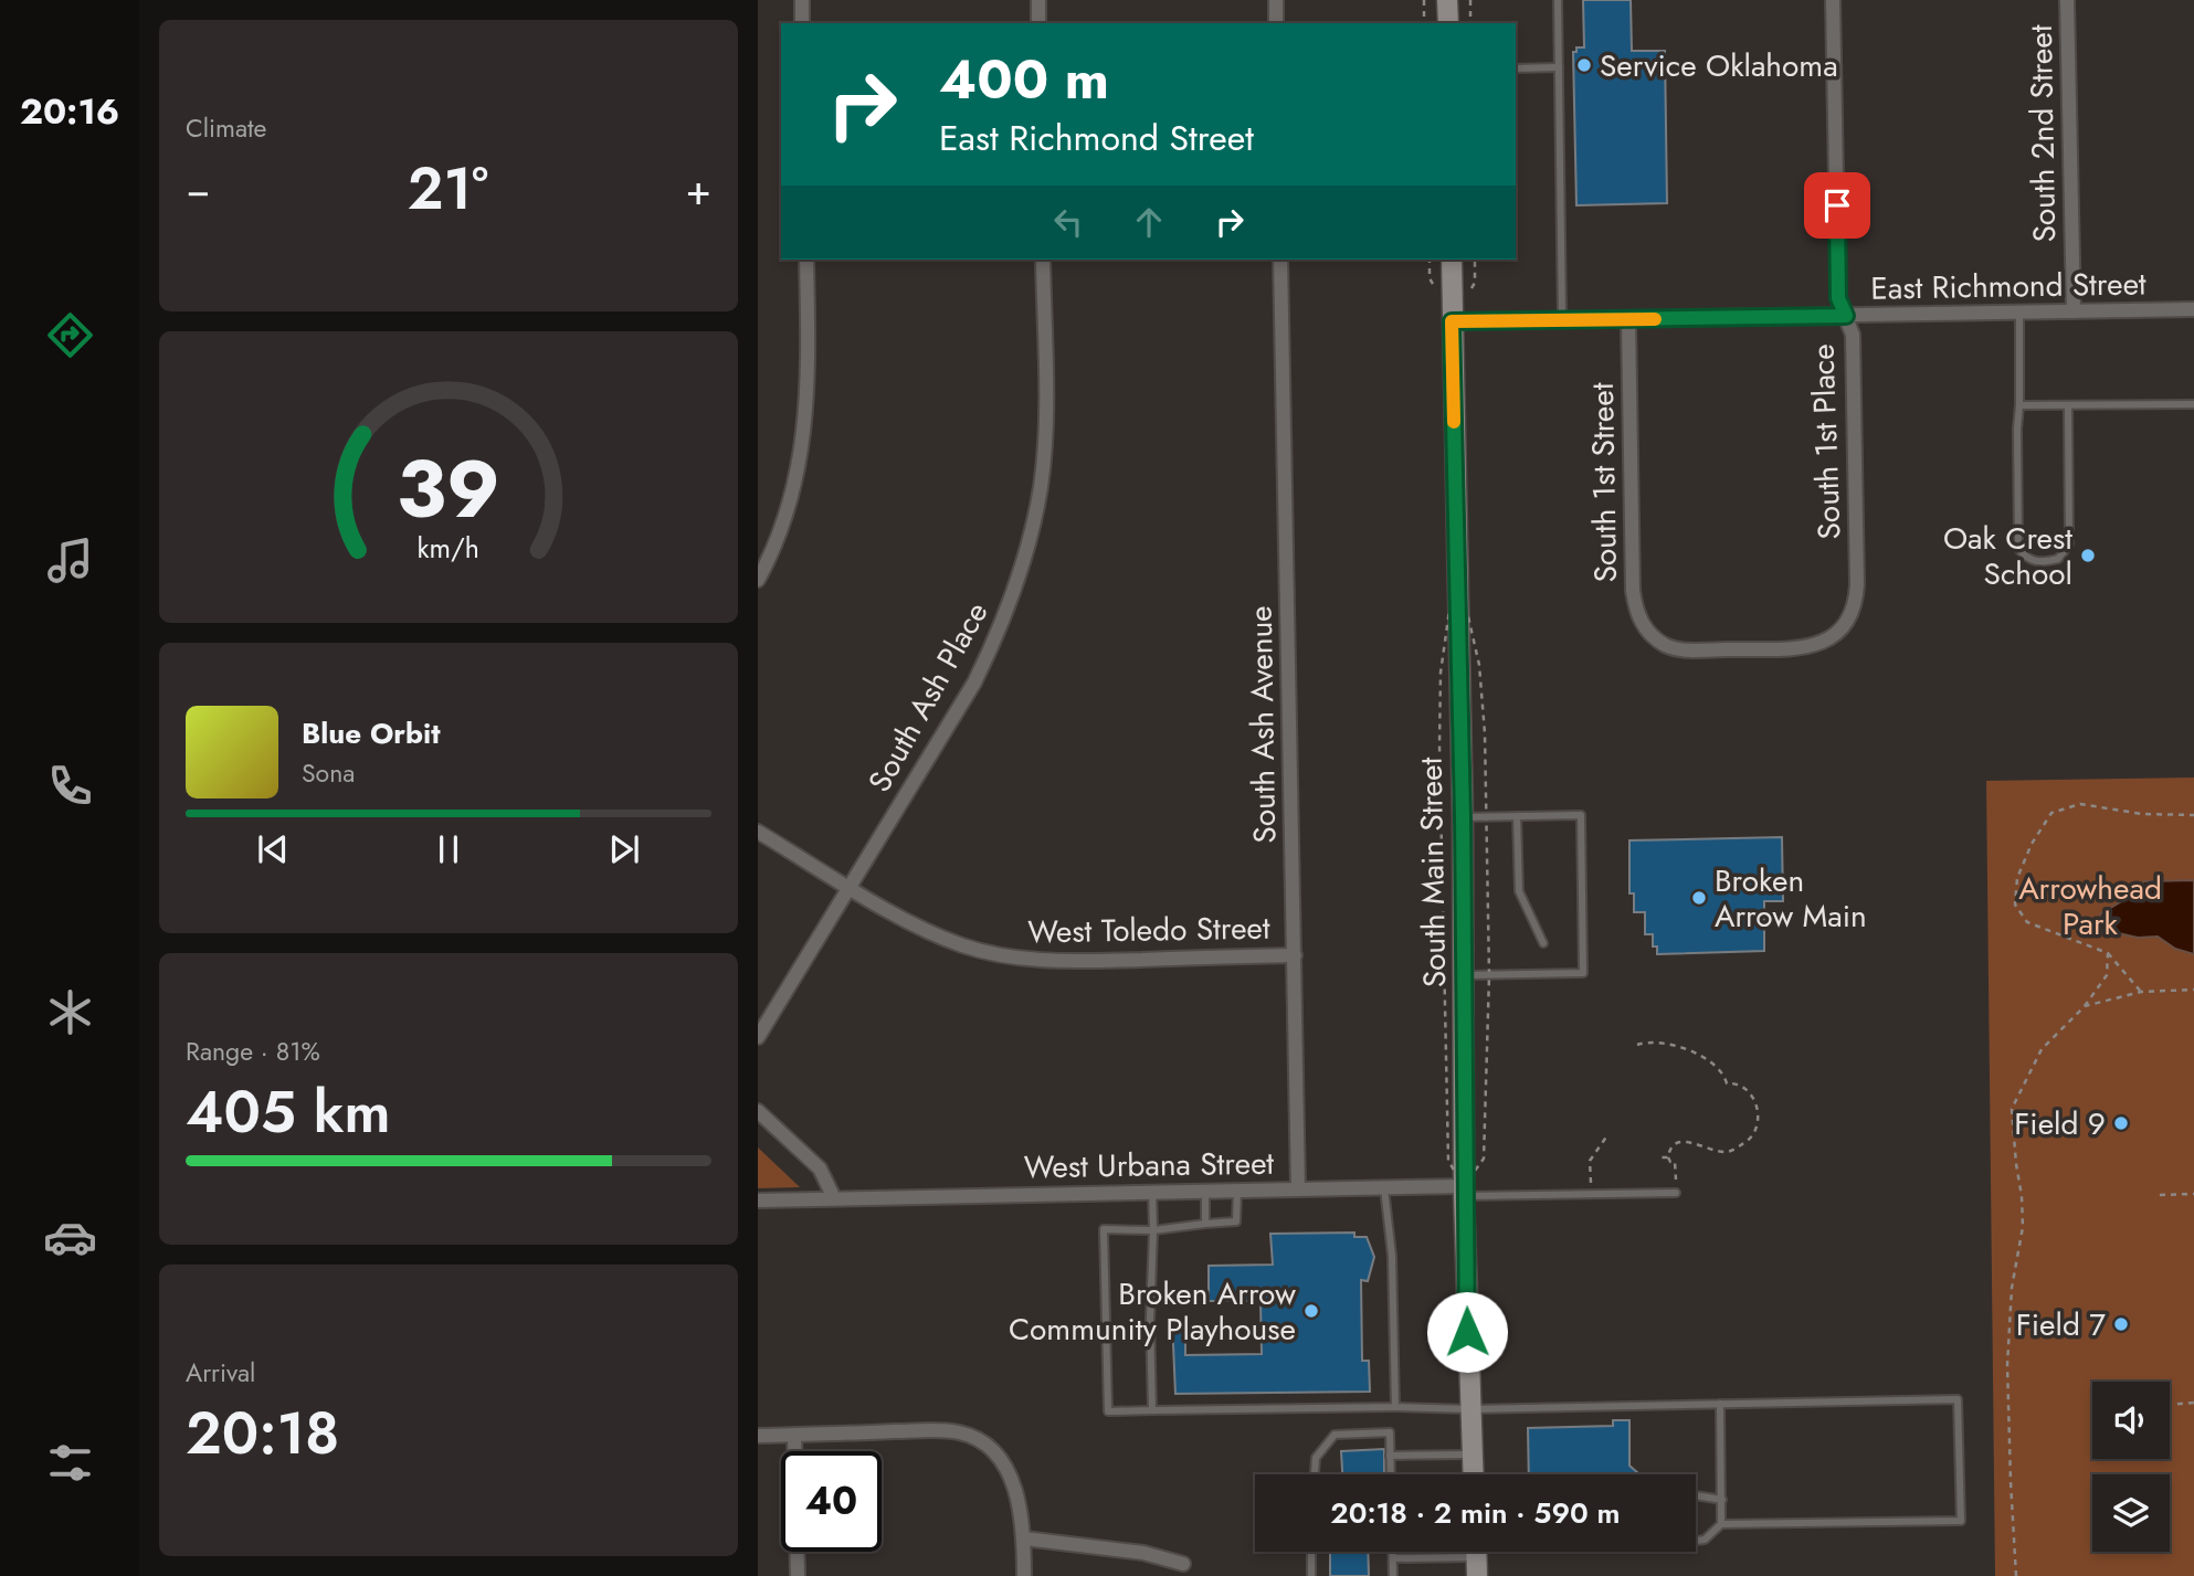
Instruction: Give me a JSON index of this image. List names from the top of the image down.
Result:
{
  "streets": {
    "street": [
      "South 2nd Street",
      "East Richmond Street",
      "South 1st Place",
      "South 1st Street",
      "South Ash Place",
      "South Ash Avenue",
      "South Main Street",
      "West Toledo Street",
      "West Urbana Street"
    ]
  },
  "crossings": [
    ["South 2nd Street", "East Richmond Street"],
    ["East Richmond Street", "South 1st Place"],
    ["East Richmond Street", "South 1st Street"],
    ["East Richmond Street", "South Main Street"],
    ["South 1st Place", "South 1st Street"],
    ["South Ash Place", "West Toledo Street"],
    ["South Ash Avenue", "West Toledo Street"],
    ["South Ash Avenue", "West Urbana Street"],
    ["South Main Street", "West Urbana Street"]
  ],
  "parks": ["Arrowhead Park"],
  "places": [
    "Service Oklahoma",
    "Oak Crest School",
    "Broken Arrow Main",
    "Field 9",
    "Broken Arrow Community Playhouse",
    "Field 7"
  ],
  "page": {
    "tabs": "20:16",
    "tile": [
      "Climate",
      ["Range · 81%", "405 km"],
      ["Arrival", "20:18"]
    ],
    "turn": ["400 m", "East Richmond Street"],
    "heat": ["−", "21°", "+"],
    "song": ["Blue Orbit", "Sona"],
    "limit": "40",
    "trip": "20:18 · 2 min · 590 m",
    "gauge": ["39", "km/h"]
  }
}
